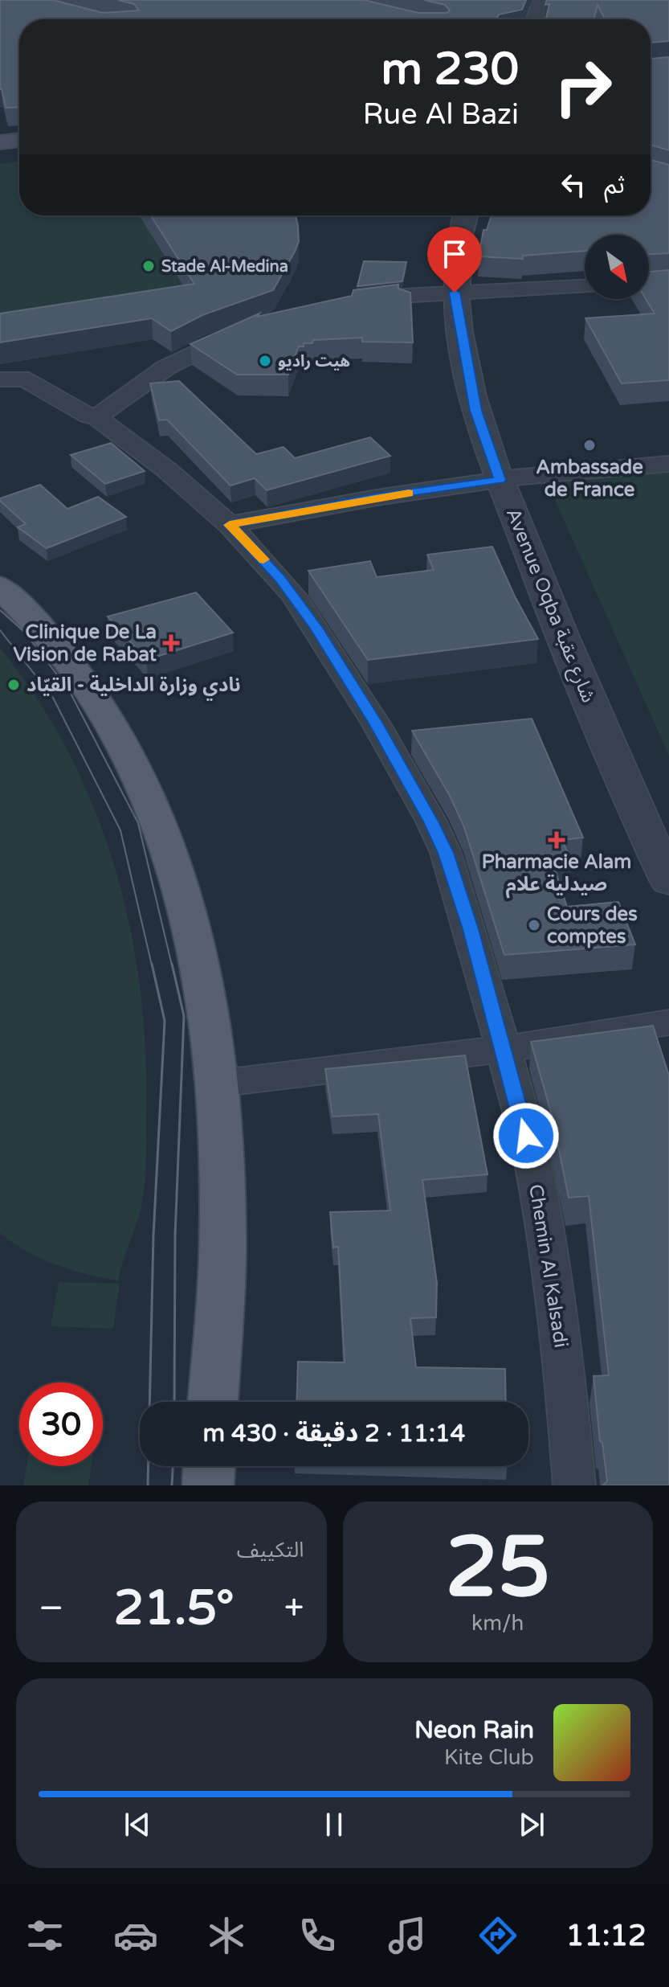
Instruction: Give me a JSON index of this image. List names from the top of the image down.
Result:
{
  "streets": {
    "street": ["Avenue Oqba شارع عقبة", "Chemin Al Kalsadi"]
  },
  "places": {
    "other": [
      "Stade Al-Medina",
      "هيت راديو",
      "Ambassade de France",
      "نادي وزارة الداخلية - القيّاد",
      "Cours des comptes"
    ],
    "health": ["Clinique De La Vision de Rabat", "Pharmacie Alam صيدلية علام"]
  },
  "north": "bottom right",
  "page": {
    "turn": ["230 m", "Rue Al Bazi"],
    "then": "ثم",
    "limit": "30",
    "trip": "11:14 · 2 دقيقة · 430 m",
    "tile": [
      ["25", "km/h"],
      "التكييف"
    ],
    "heat": ["−", "21.5°", "+"],
    "song": ["Neon Rain", "Kite Club"],
    "tabs": "11:12"
  }
}
